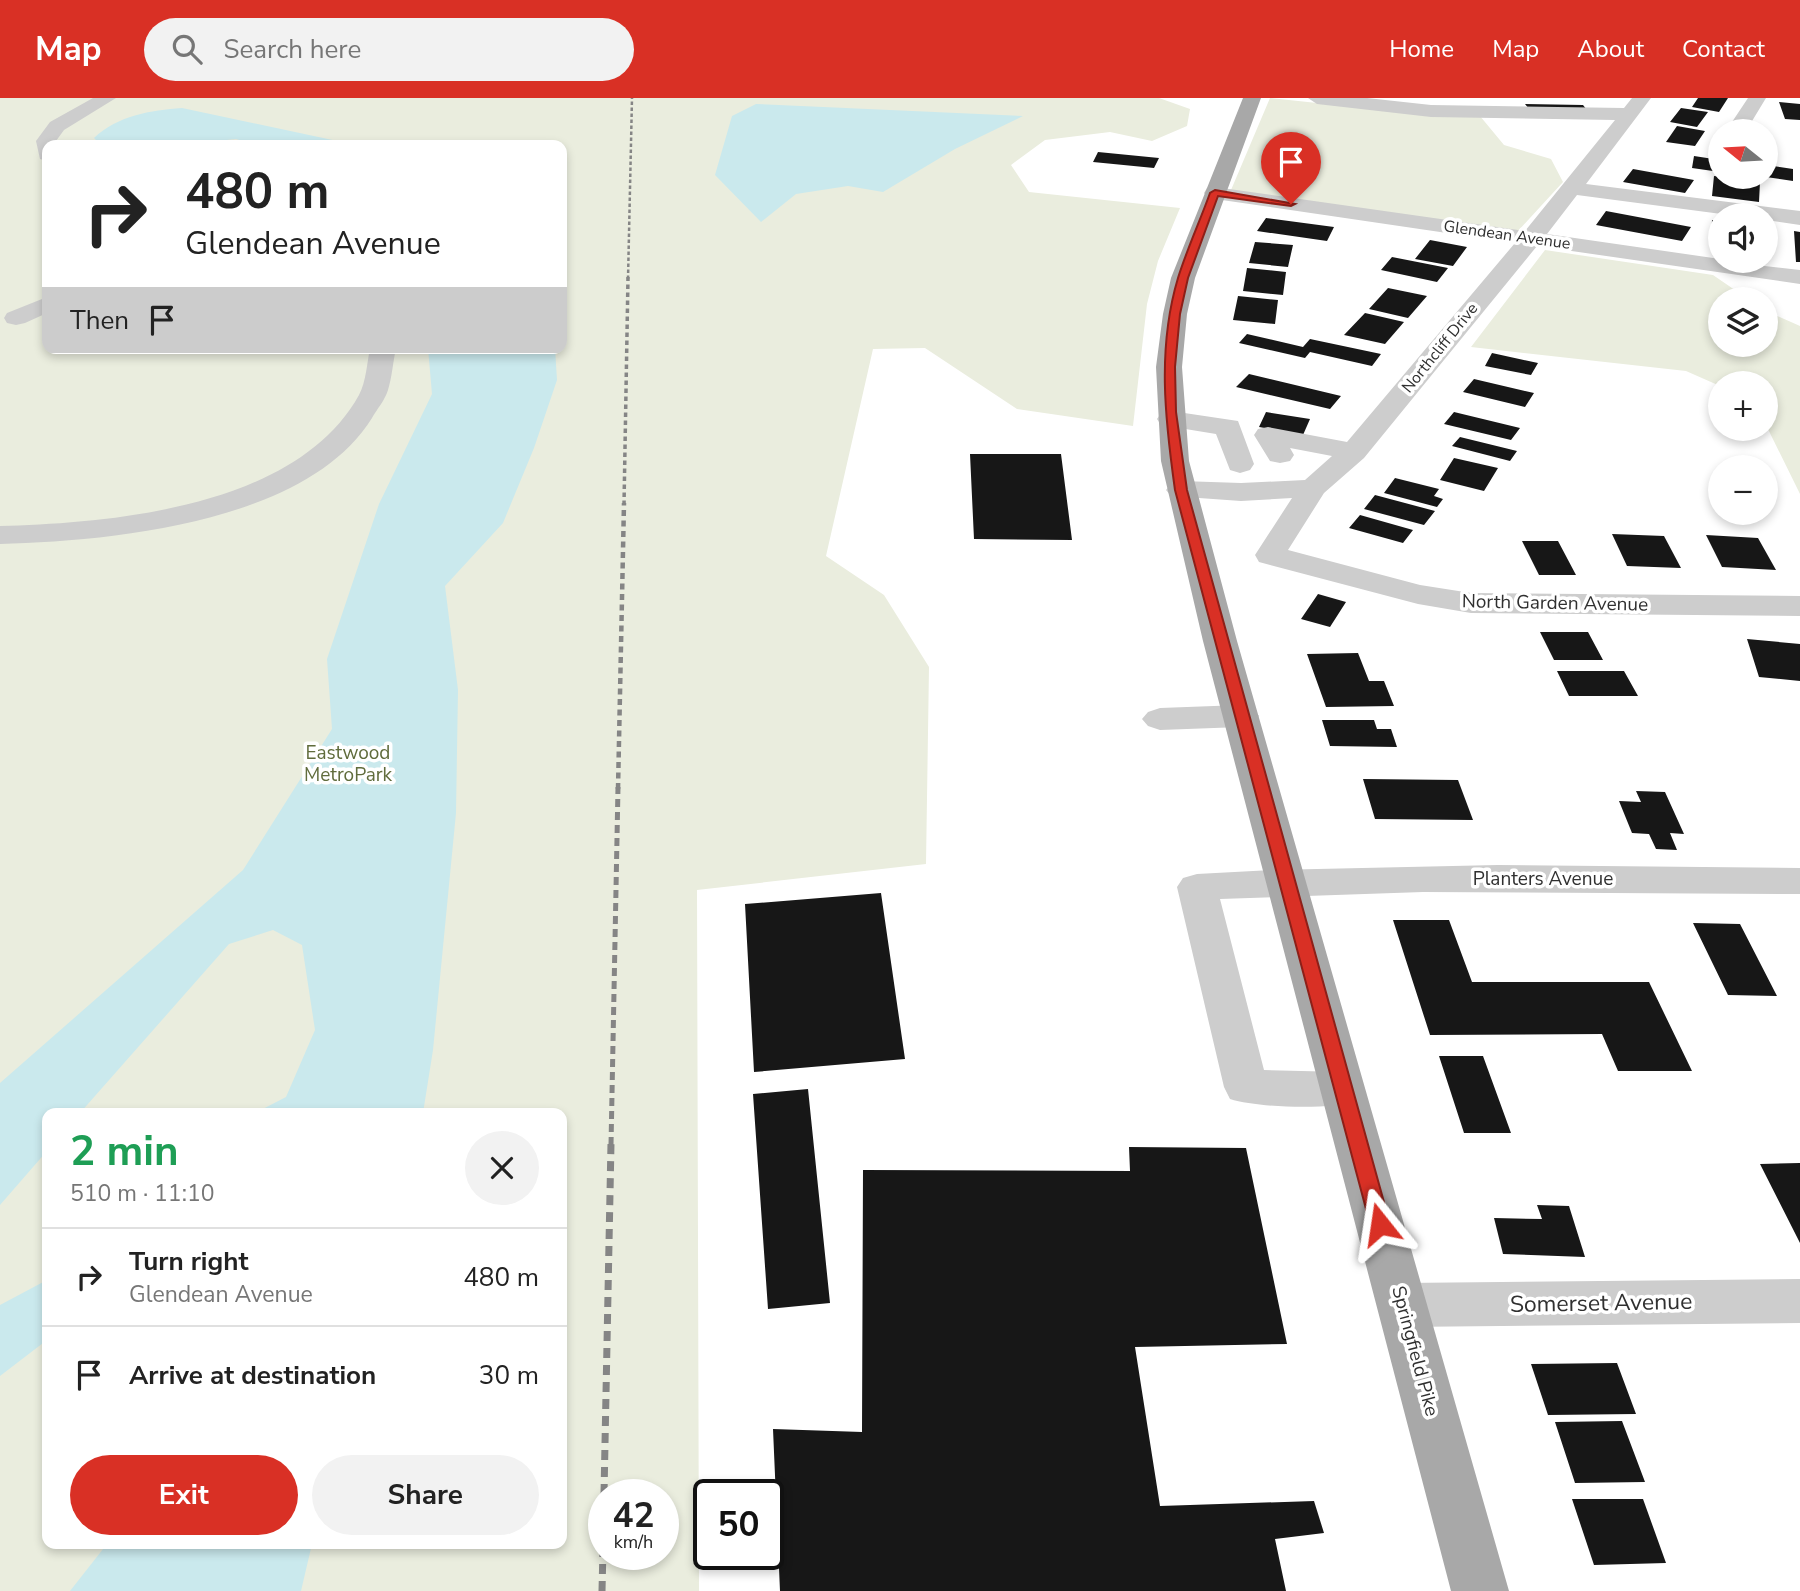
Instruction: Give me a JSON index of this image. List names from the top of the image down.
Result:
{
  "streets": {
    "main road": ["Springfield Pike"],
    "street": [
      "Glendean Avenue",
      "Northcliff Drive",
      "North Garden Avenue",
      "Planters Avenue",
      "Somerset Avenue"
    ]
  },
  "crossings": [
    ["Glendean Avenue", "Northcliff Drive"],
    ["Glendean Avenue", "Springfield Pike"],
    ["Northcliff Drive", "North Garden Avenue"],
    ["Planters Avenue", "Springfield Pike"],
    ["Somerset Avenue", "Springfield Pike"]
  ],
  "parks": ["Eastwood MetroPark"],
  "north": "left",
  "page": {
    "header": "Map",
    "search": "Search here",
    "nav": [
      "Home",
      "Map",
      "About",
      "Contact"
    ],
    "map_buttons": ["+", "−"],
    "turn": ["480 m", "Glendean Avenue"],
    "then": "Then",
    "heading": ["2 min", "510 m · 11:10"],
    "list": [
      {
        "name": "Turn right",
        "note": "Glendean Avenue",
        "value": "480 m"
      },
      {
        "name": "Arrive at destination",
        "value": "30 m"
      }
    ],
    "buttons": ["Exit", "Share"],
    "speed": "42 km/h",
    "limit": "50"
  }
}
